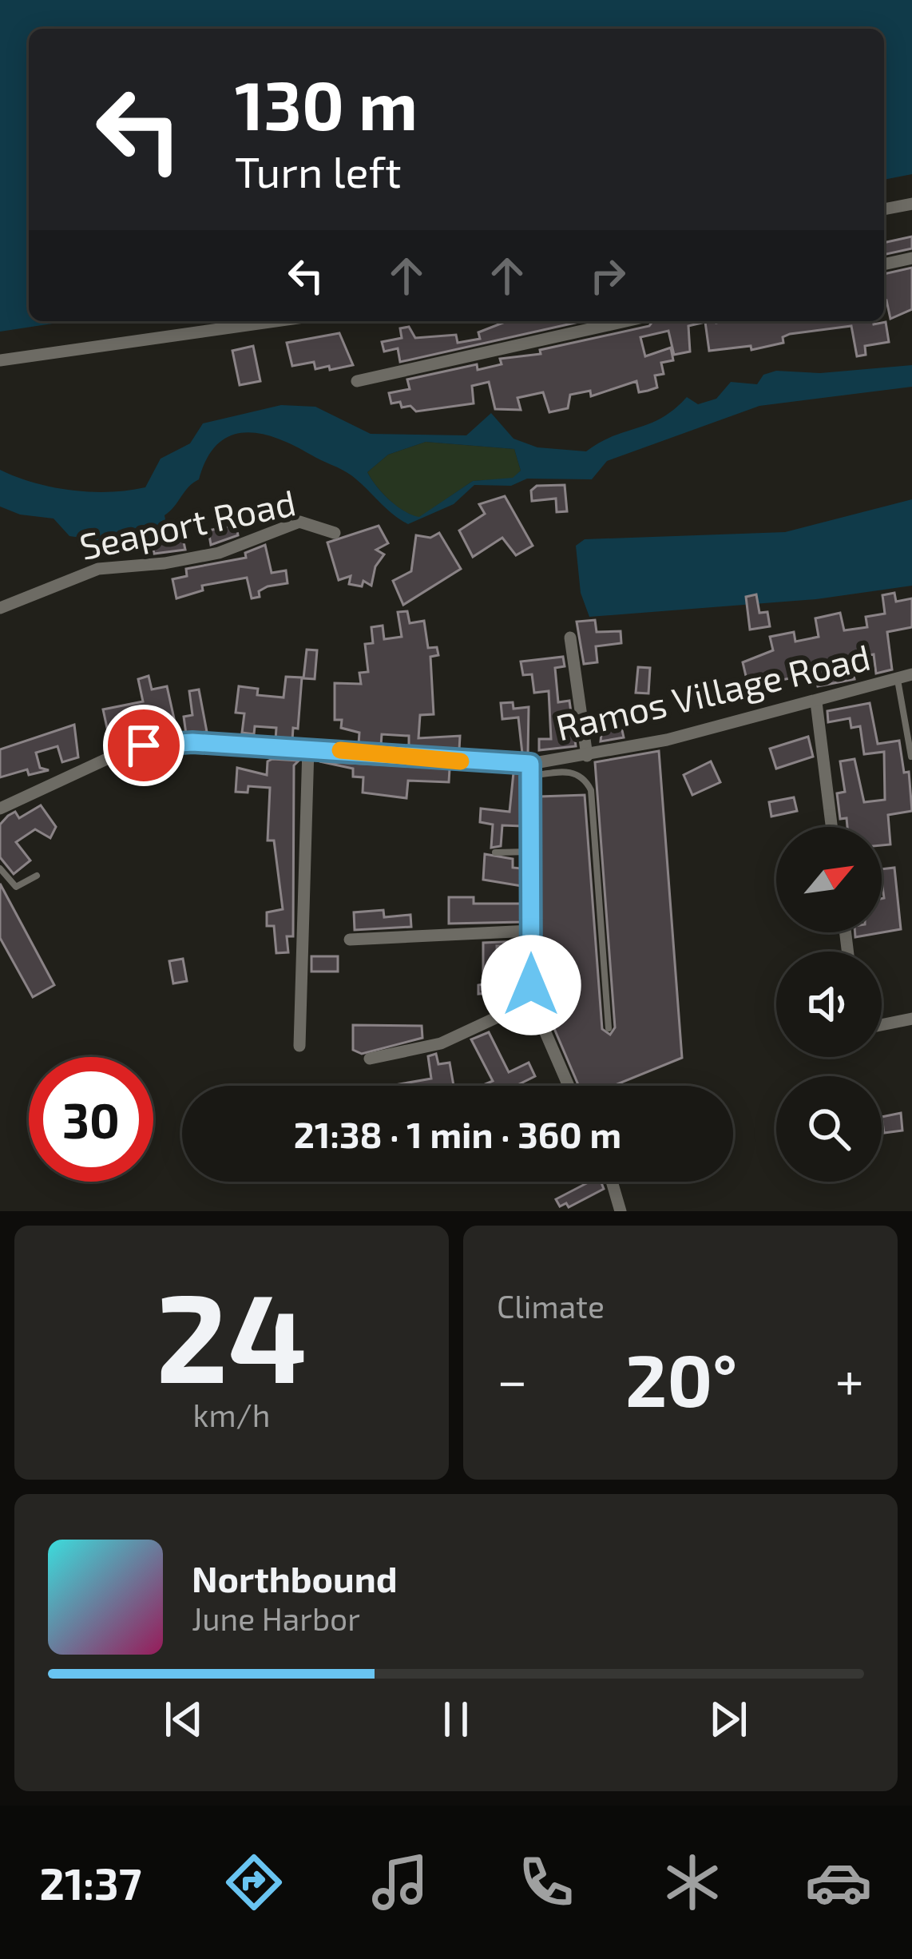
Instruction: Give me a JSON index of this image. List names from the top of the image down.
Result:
{
  "streets": {
    "street": ["Seaport Road", "Ramos Village Road"]
  },
  "north": "top right",
  "page": {
    "turn": ["130 m", "Turn left"],
    "limit": "30",
    "trip": "21:38 · 1 min · 360 m",
    "tile": [
      ["24", "km/h"],
      "Climate"
    ],
    "heat": ["−", "20°", "+"],
    "song": ["Northbound", "June Harbor"],
    "tabs": "21:37"
  }
}
